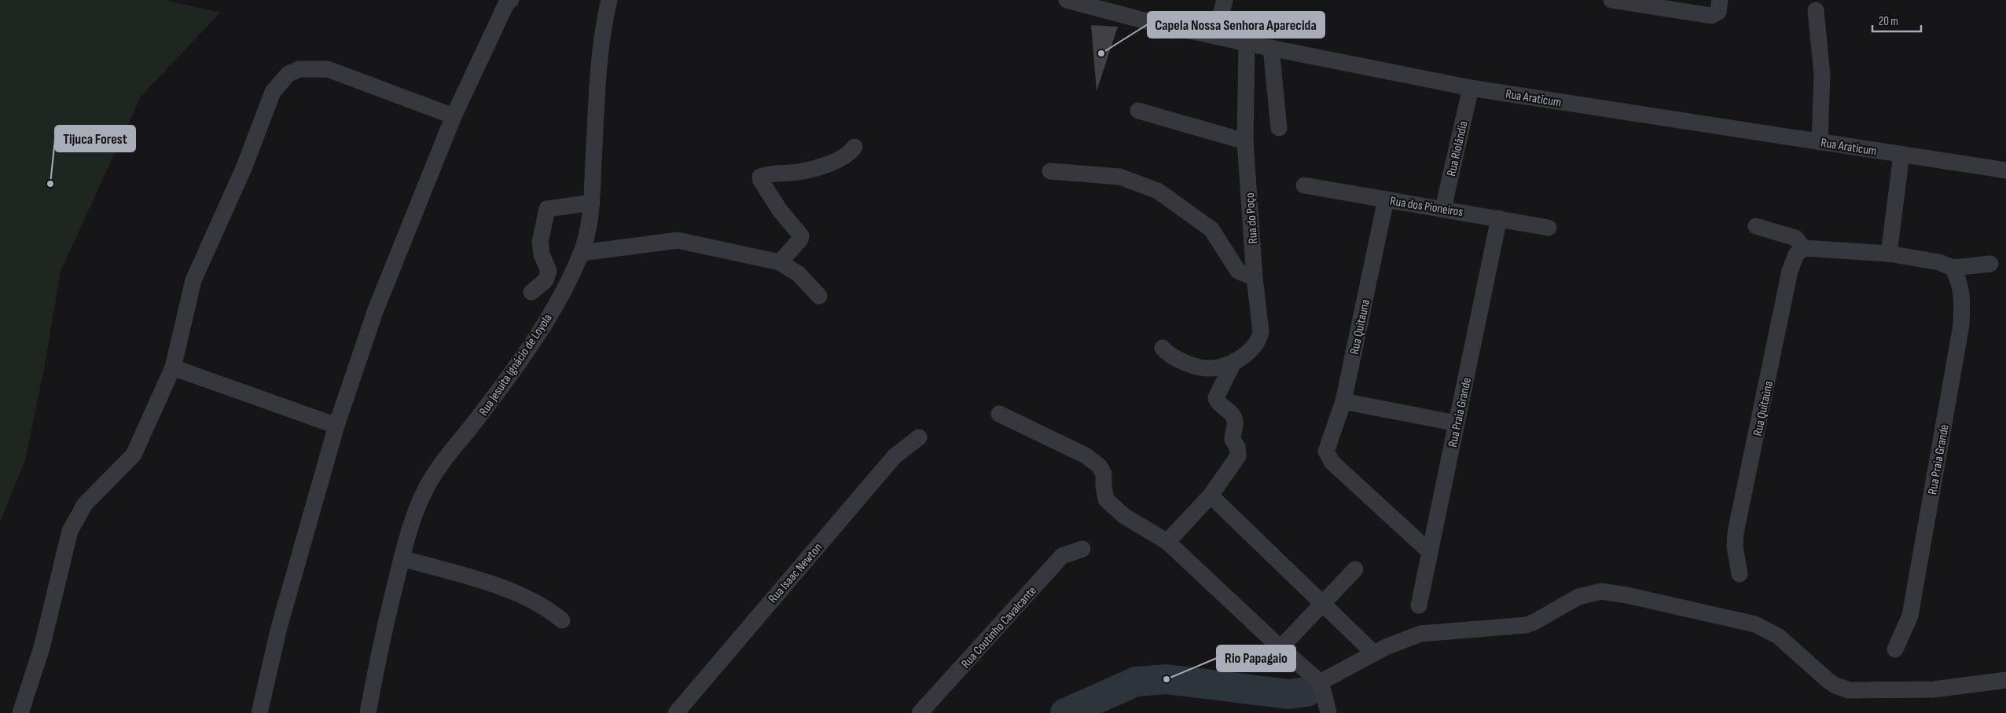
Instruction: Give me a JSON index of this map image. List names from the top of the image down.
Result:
{
  "streets": {
    "street": [
      "Rua Araticum",
      "Rua Riolândia",
      "Rua dos Pioneiros",
      "Rua do Poço",
      "Rua Quitauna",
      "Rua Jesuíta Ignácio de Loyola",
      "Rua Quitaúna",
      "Rua Praia Grande",
      "Rua Isaac Newton",
      "Rua Coutinho Cavalcante"
    ]
  },
  "crossings": [
    ["Rua Araticum", "Rua Riolândia"],
    ["Rua Araticum", "Rua do Poço"],
    ["Rua Riolândia", "Rua dos Pioneiros"],
    ["Rua dos Pioneiros", "Rua Quitauna"],
    ["Rua dos Pioneiros", "Rua Praia Grande"],
    ["Rua Quitauna", "Rua Praia Grande"]
  ],
  "places": ["Capela Nossa Senhora Aparecida", "Tijuca Forest", "Rio Papagaio"],
  "scale_bar": "20 m"
}
